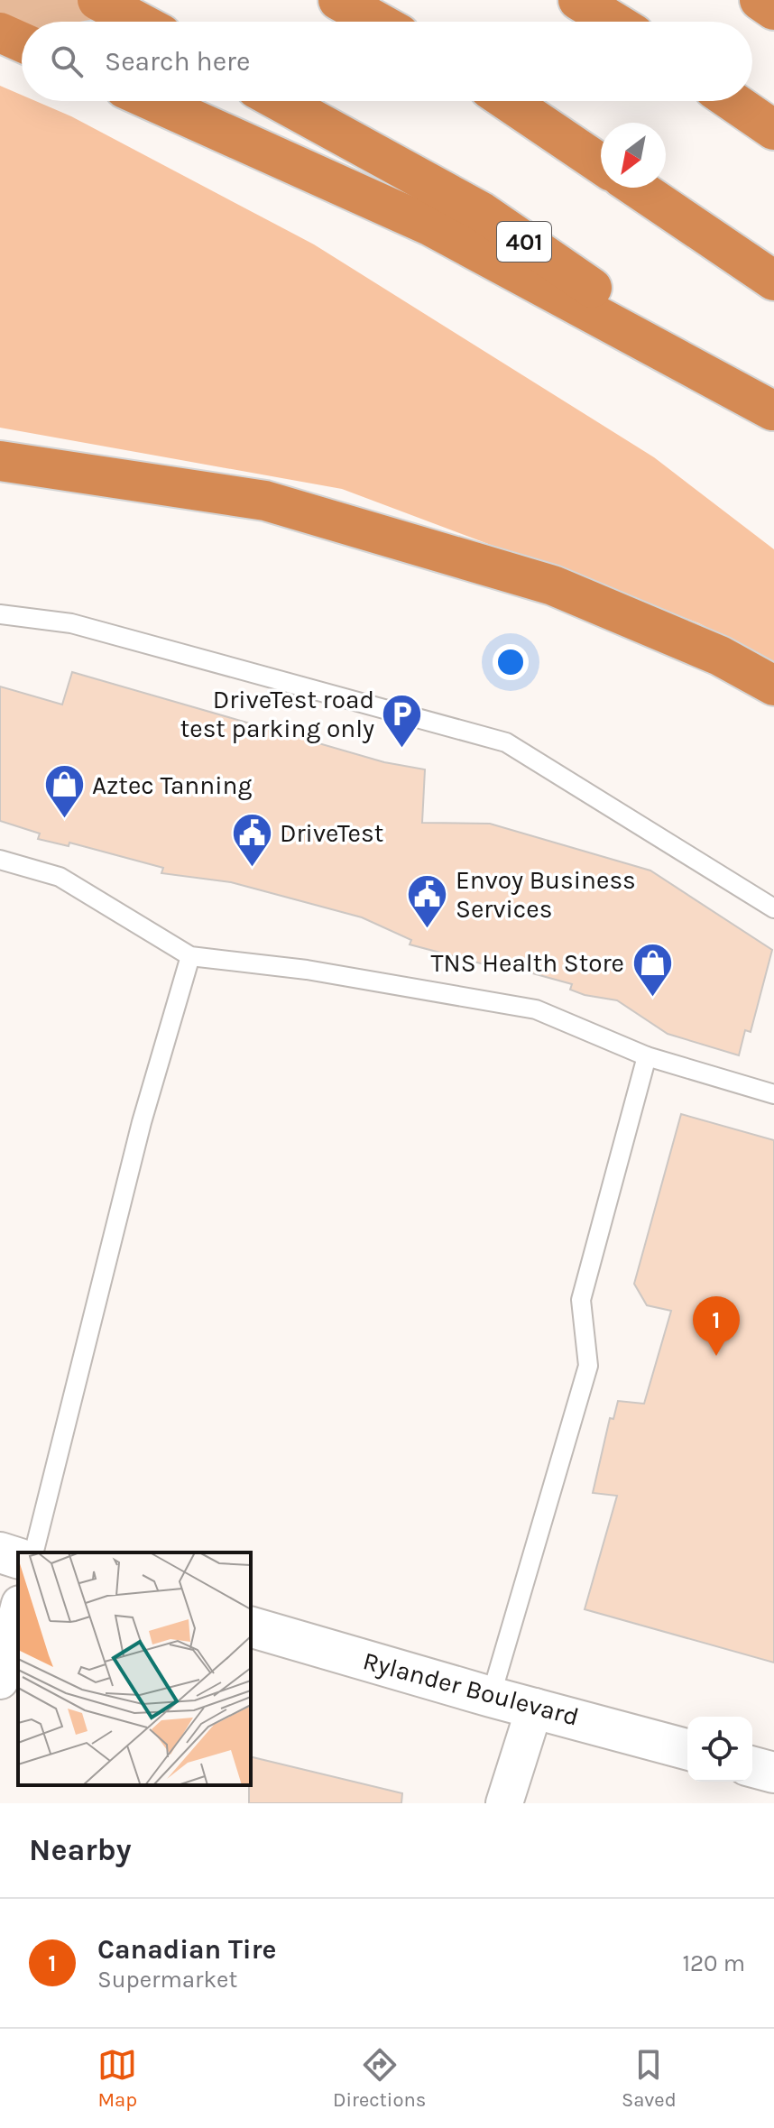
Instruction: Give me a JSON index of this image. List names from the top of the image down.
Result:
{
  "streets": {
    "highway": ["401"],
    "street": ["Rylander Boulevard"]
  },
  "places": {
    "parking": ["DriveTest road test parking only"],
    "shop": ["Aztec Tanning", "TNS Health Store"],
    "public building": ["DriveTest", "Envoy Business Services"]
  },
  "north": "bottom left",
  "page": {
    "search": "Search here",
    "pins": "1",
    "heading": "Nearby",
    "list": [
      {
        "mark": "1",
        "name": "Canadian Tire",
        "note": "Supermarket",
        "value": "120 m"
      }
    ],
    "nav": ["Map", "Directions", "Saved"]
  }
}
